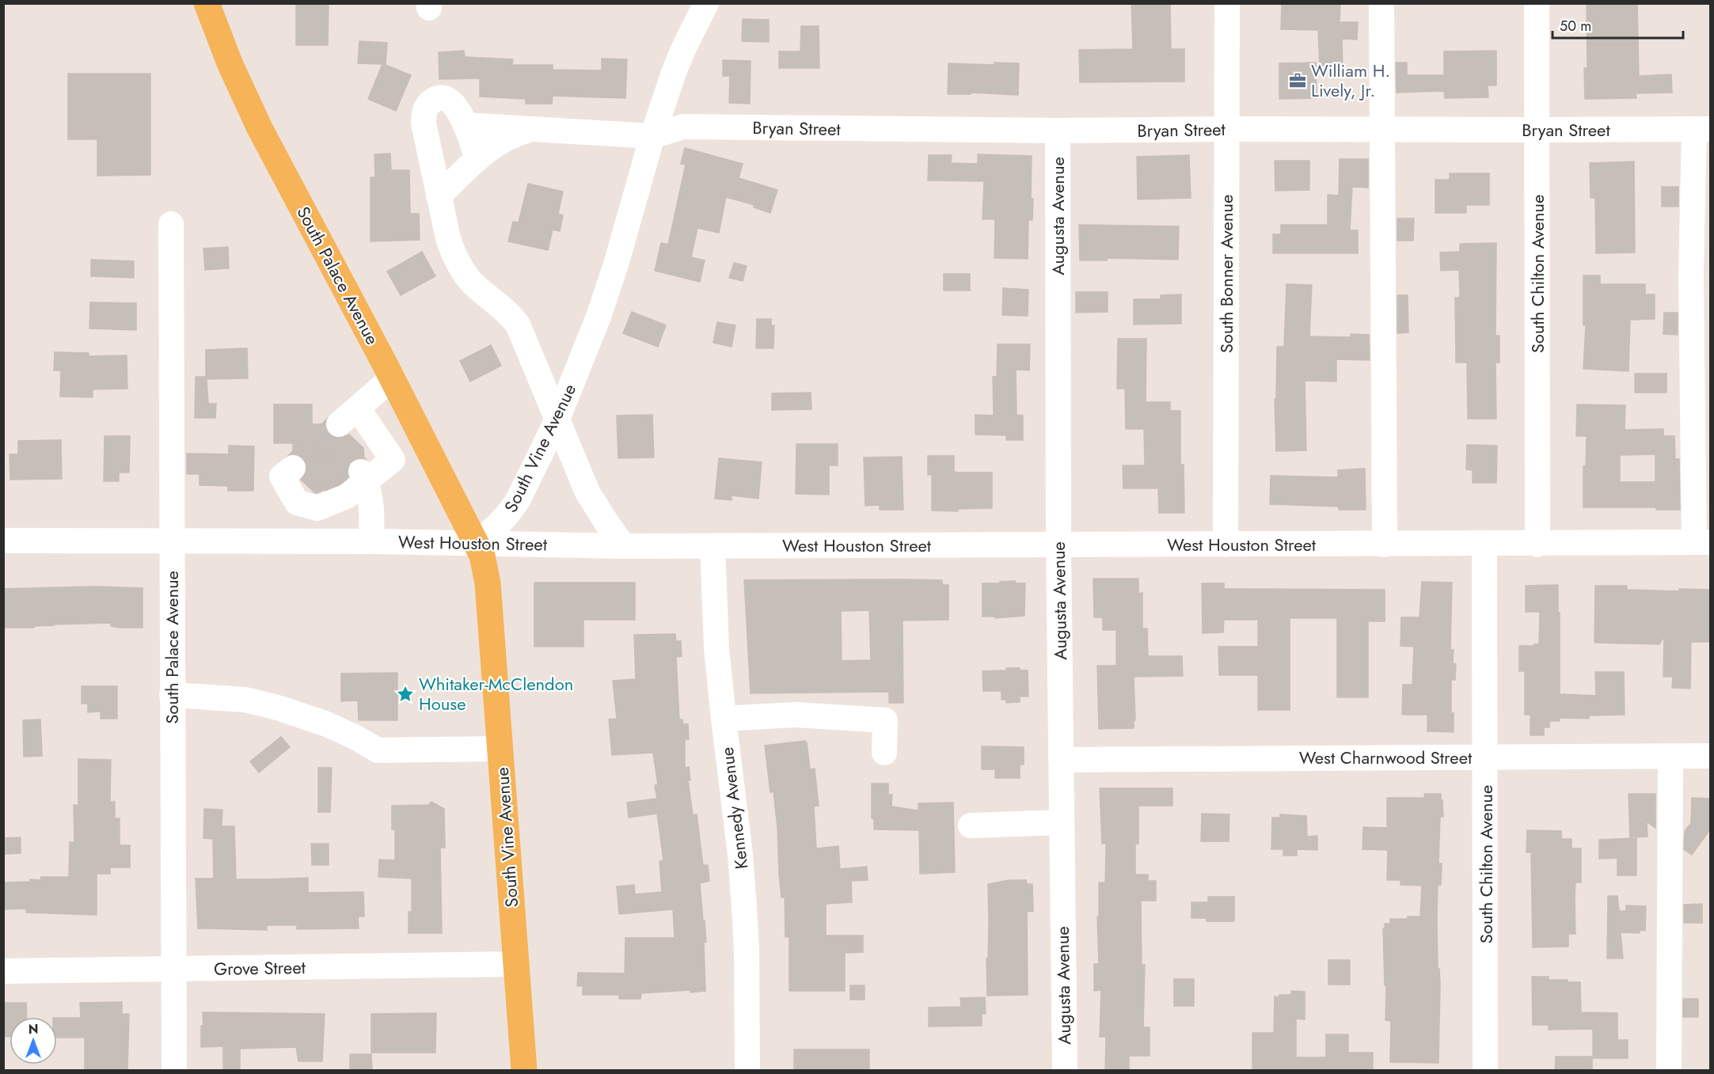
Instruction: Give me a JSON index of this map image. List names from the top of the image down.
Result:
{
  "streets": {
    "main road": ["South Palace Avenue", "South Vine Avenue"],
    "street": [
      "Bryan Street",
      "Augusta Avenue",
      "South Bonner Avenue",
      "South Chilton Avenue",
      "West Houston Street",
      "West Charnwood Street",
      "Kennedy Avenue",
      "Grove Street"
    ]
  },
  "crossings": [
    ["Bryan Street", "Augusta Avenue"],
    ["Bryan Street", "South Bonner Avenue"],
    ["Bryan Street", "South Chilton Avenue"],
    ["Bryan Street", "South Vine Avenue"],
    ["Augusta Avenue", "West Houston Street"],
    ["Augusta Avenue", "West Charnwood Street"],
    ["South Bonner Avenue", "West Houston Street"],
    ["South Chilton Avenue", "West Houston Street"],
    ["South Chilton Avenue", "West Charnwood Street"],
    ["South Palace Avenue", "South Vine Avenue"],
    ["South Palace Avenue", "West Houston Street"],
    ["South Palace Avenue", "Grove Street"],
    ["South Vine Avenue", "West Houston Street"],
    ["South Vine Avenue", "Grove Street"],
    ["West Houston Street", "Kennedy Avenue"]
  ],
  "places": {
    "office": ["William H. Lively, Jr."],
    "place": ["Whitaker-McClendon House"]
  },
  "scale_bar": "50 m",
  "north": "top"
}
